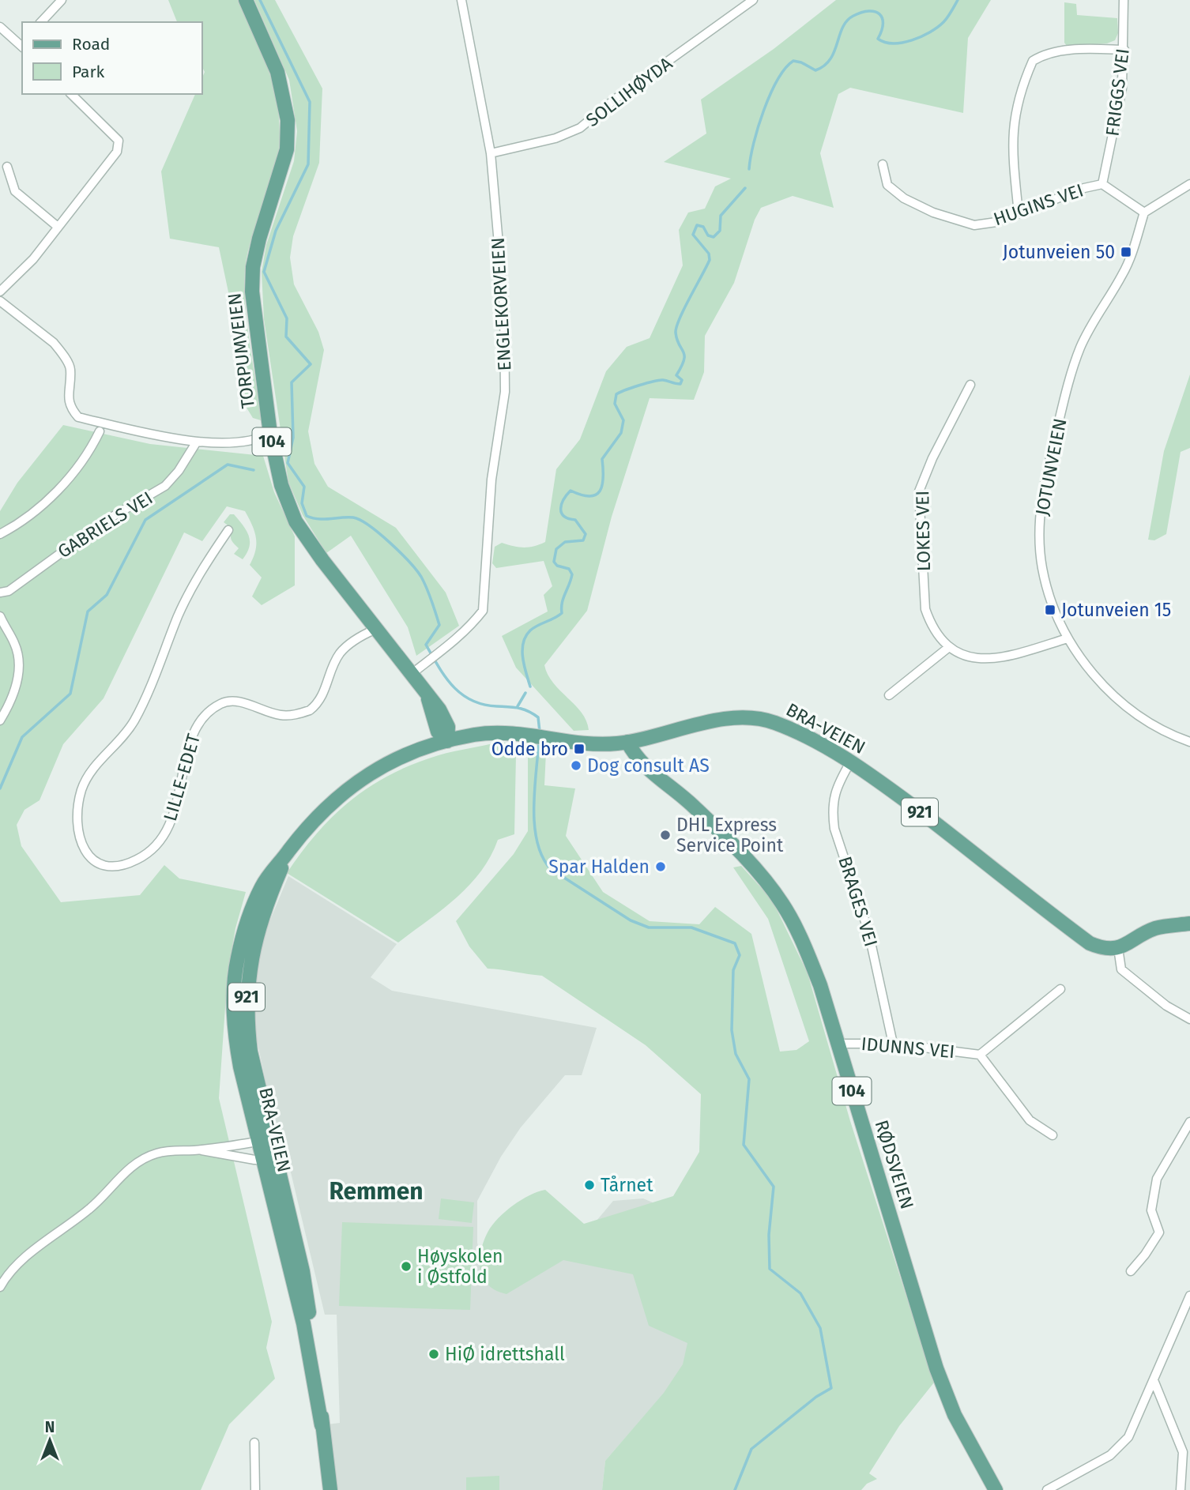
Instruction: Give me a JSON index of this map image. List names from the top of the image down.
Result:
{
  "streets": {
    "main road": [
      "TORPUMVEIEN",
      "104",
      "BRA-VEIEN",
      "921",
      "RØDSVEIEN"
    ],
    "street": [
      "SOLLIHØYDA",
      "FRIGGS VEI",
      "HUGINS VEI",
      "ENGLEKORVEIEN",
      "JOTUNVEIEN",
      "GABRIELS VEI",
      "LOKES VEI",
      "LILLE-EDET",
      "BRAGES VEI",
      "IDUNNS VEI"
    ]
  },
  "crossings": [
    ["SOLLIHØYDA", "ENGLEKORVEIEN"],
    ["FRIGGS VEI", "HUGINS VEI"],
    ["HUGINS VEI", "JOTUNVEIEN"],
    ["ENGLEKORVEIEN", "TORPUMVEIEN"],
    ["TORPUMVEIEN", "BRA-VEIEN"],
    ["TORPUMVEIEN", "LILLE-EDET"],
    ["BRA-VEIEN", "BRAGES VEI"],
    ["BRA-VEIEN", "RØDSVEIEN"],
    ["BRAGES VEI", "IDUNNS VEI"],
    ["IDUNNS VEI", "RØDSVEIEN"]
  ],
  "districts": ["Remmen"],
  "places": {
    "transit": ["Jotunveien 50", "Jotunveien 15", "Odde bro"],
    "other": [
      "Dog consult AS",
      "DHL Express Service Point",
      "Spar Halden",
      "Tårnet",
      "Høyskolen i Østfold",
      "HiØ idrettshall"
    ]
  },
  "legend": ["Road", "Park"],
  "north": "top"
}
